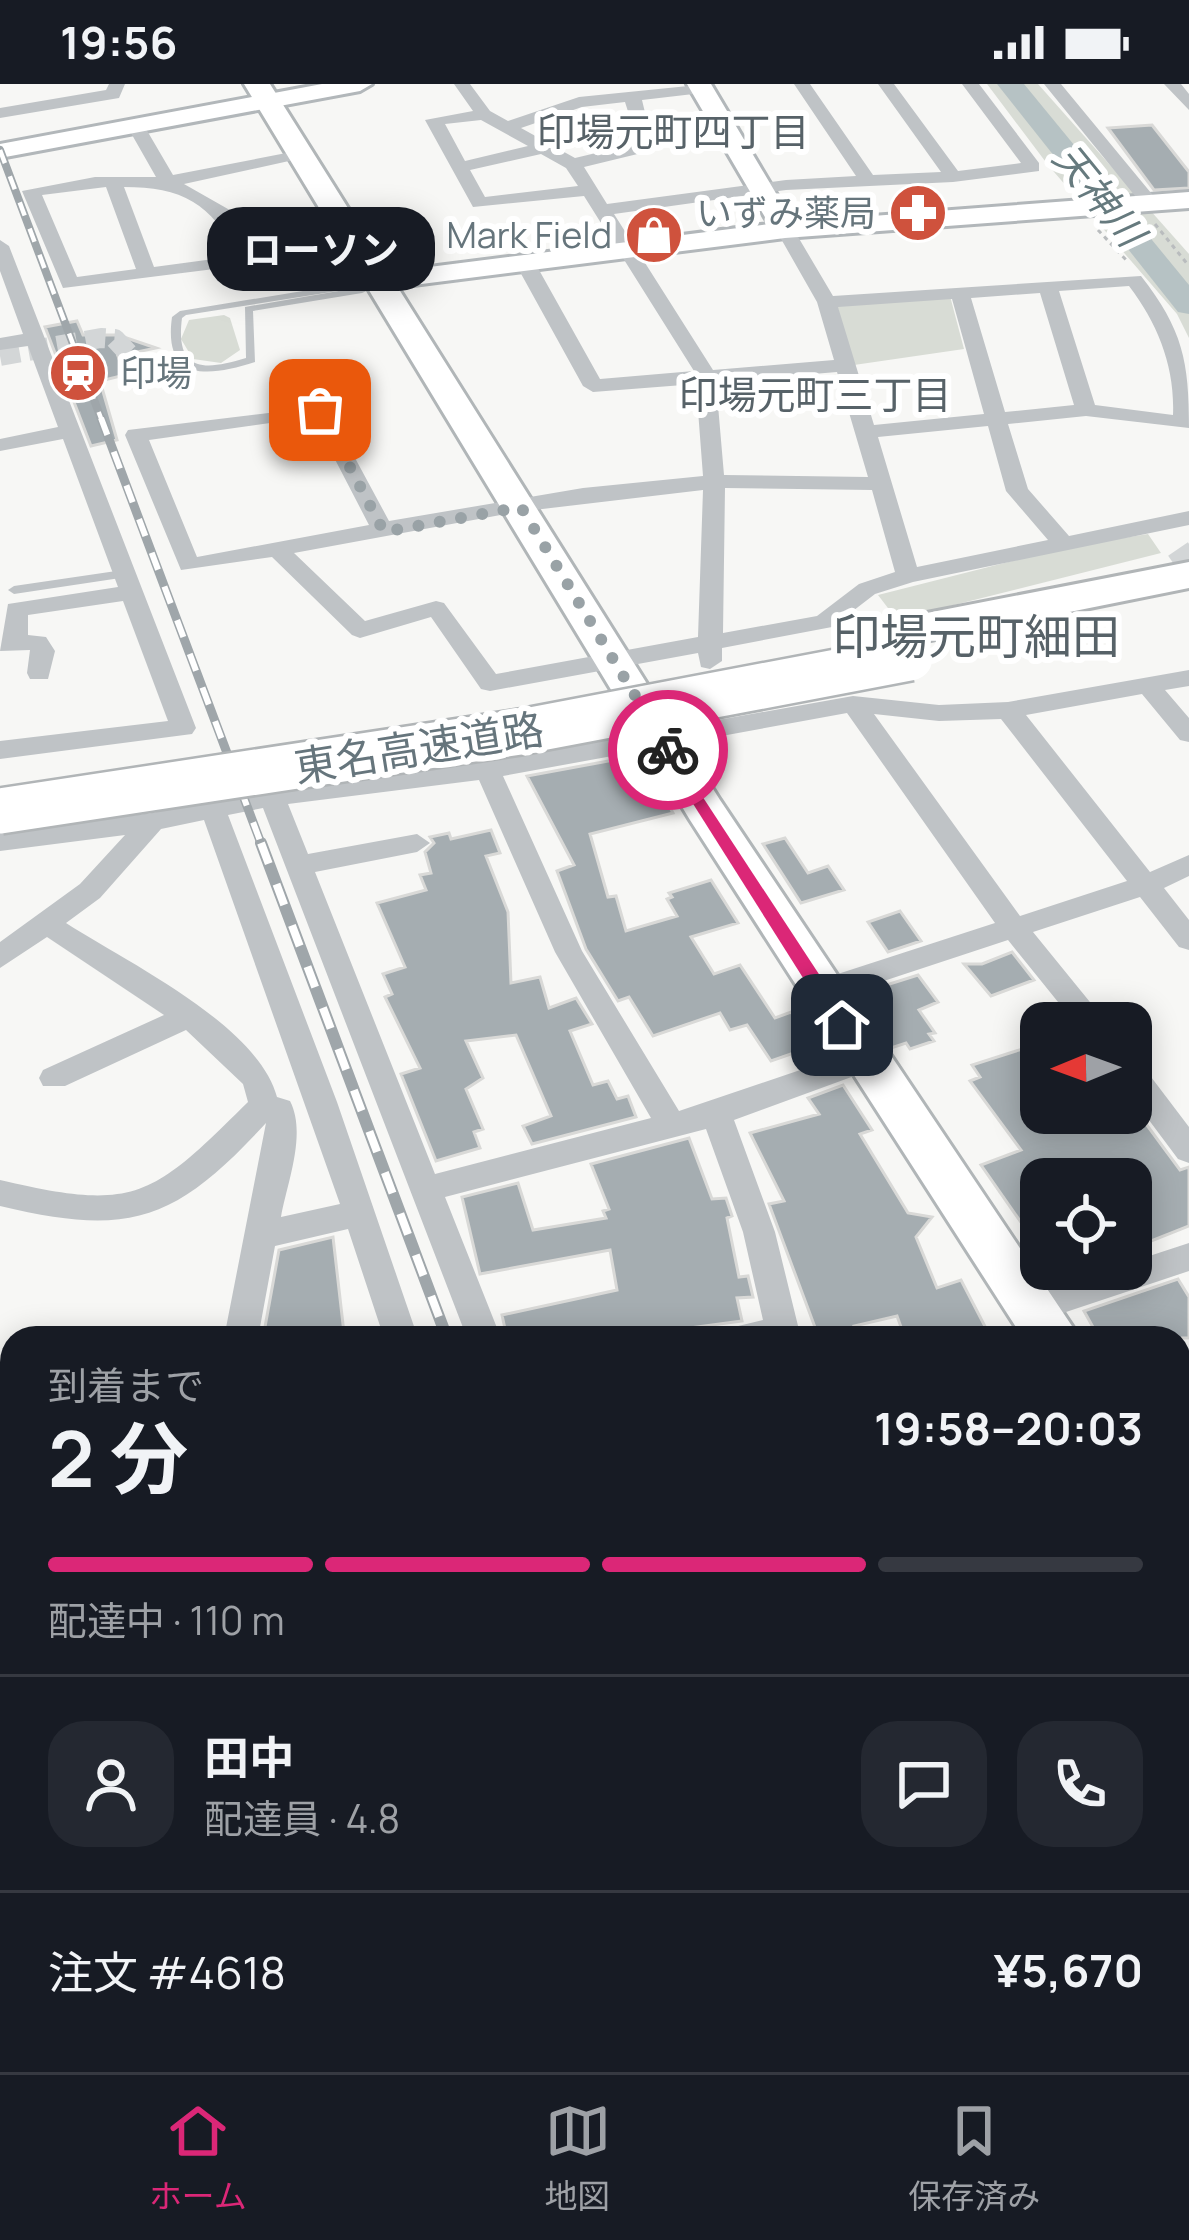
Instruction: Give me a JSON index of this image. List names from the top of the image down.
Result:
{
  "streets": {
    "highway": ["東名高速道路"]
  },
  "districts": ["印場元町四丁目", "印場元町三丁目", "印場元町細田"],
  "water": ["天神川"],
  "places": {
    "pharmacy": ["いずみ薬局"],
    "shop": ["Mark Field"],
    "station": ["印場"],
    "other": ["ローソン"]
  },
  "north": "left",
  "page": {
    "status": "19:56",
    "bubble": "ローソン",
    "heading": ["2 分", "到着まで", "19:58–20:03"],
    "panel": [
      "田中",
      "配達員 · 4.8",
      "注文 #4618",
      "¥5,670"
    ],
    "bar": "配達中 · 110 m",
    "tabs": ["ホーム", "地図", "保存済み"]
  }
}
